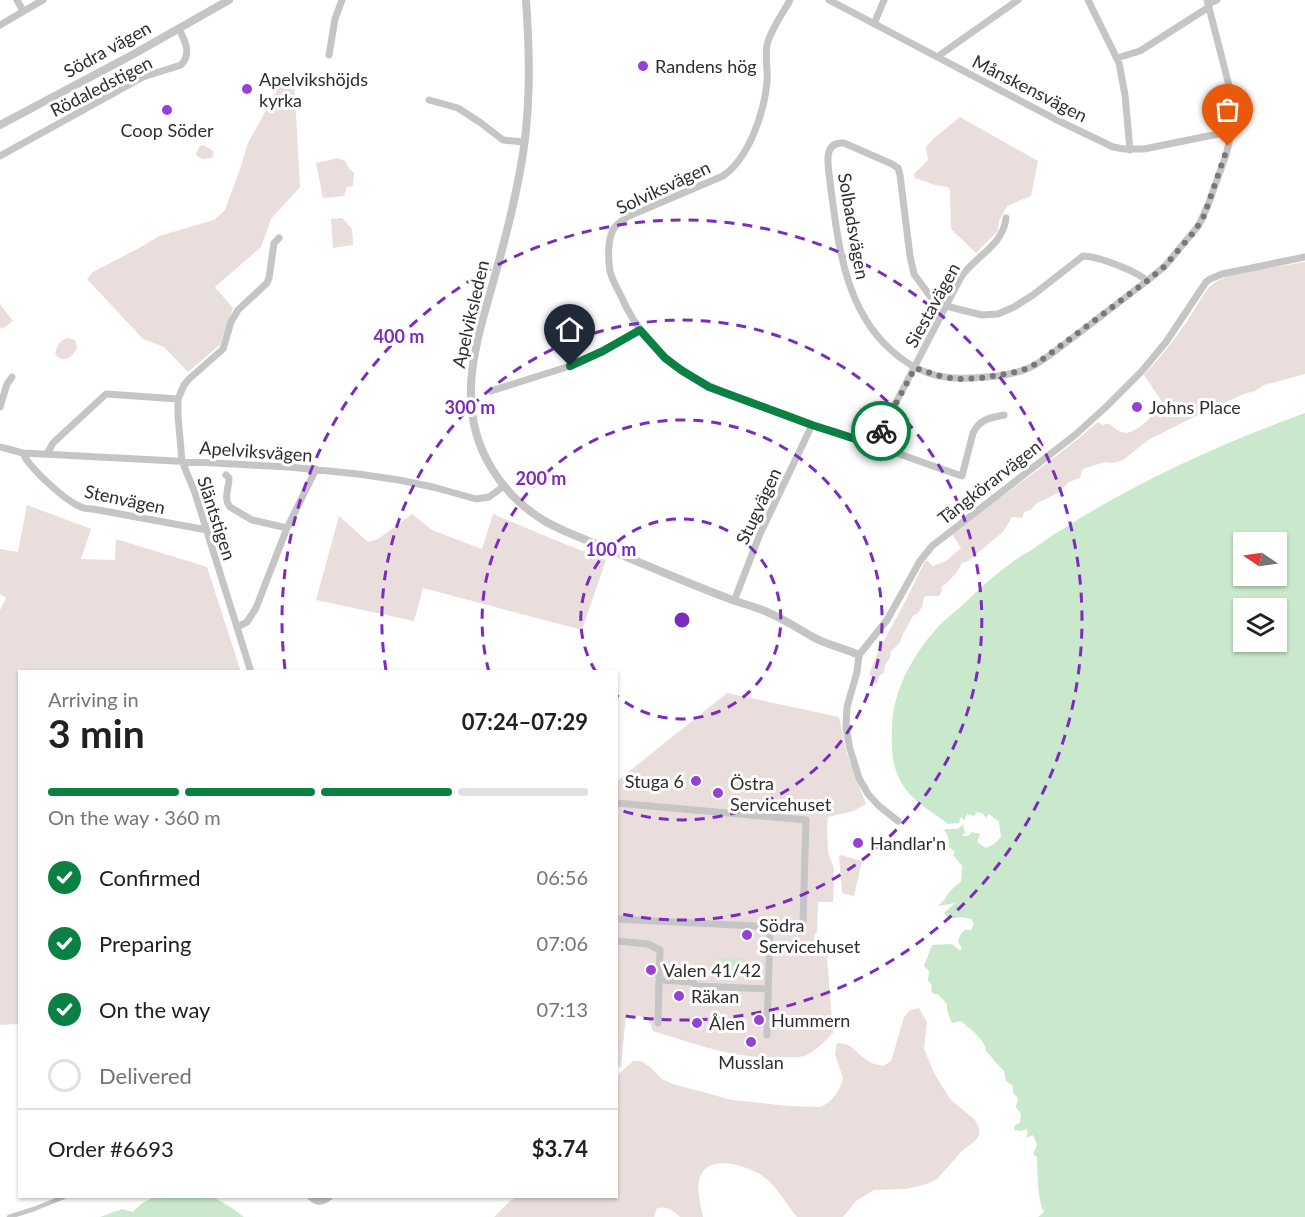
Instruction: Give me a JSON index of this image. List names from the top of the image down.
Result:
{
  "streets": {
    "street": [
      "Södra vägen",
      "Rödaledstigen",
      "Månskensvägen",
      "Solviksvägen",
      "Solbadsvägen",
      "Siestavägen",
      "Apelviksleden",
      "Apelviksvägen",
      "Tångkörarvägen",
      "Stenvägen",
      "Stugvägen",
      "Släntstigen"
    ]
  },
  "crossings": [
    ["Södra vägen", "Rödaledstigen"],
    ["Månskensvägen", "Solbadsvägen"],
    ["Solviksvägen", "Siestavägen"],
    ["Solviksvägen", "Stugvägen"],
    ["Solbadsvägen", "Siestavägen"],
    ["Apelviksleden", "Apelviksvägen"],
    ["Apelviksleden", "Tångkörarvägen"],
    ["Apelviksleden", "Stugvägen"],
    ["Apelviksvägen", "Stenvägen"],
    ["Apelviksvägen", "Släntstigen"],
    ["Stenvägen", "Släntstigen"]
  ],
  "places": [
    "Randens hög",
    "Apelvikshöjds kyrka",
    "Coop Söder",
    "Johns Place",
    "Stuga 6",
    "Östra Servicehuset",
    "Handlar'n",
    "Södra Servicehuset",
    "Valen 41/42",
    "Räkan",
    "Hummern",
    "Ålen",
    "Musslan"
  ],
  "north": "left",
  "page": {
    "heading": ["3 min", "Arriving in", "07:24–07:29"],
    "panel": ["Order #6693", "$3.74"],
    "bar": "On the way · 360 m",
    "list": [
      ["Confirmed", "06:56"],
      ["Preparing", "07:06"],
      ["On the way", "07:13"],
      "Delivered"
    ]
  },
  "rings": [
    "400 m",
    "300 m",
    "200 m",
    "100 m"
  ]
}
